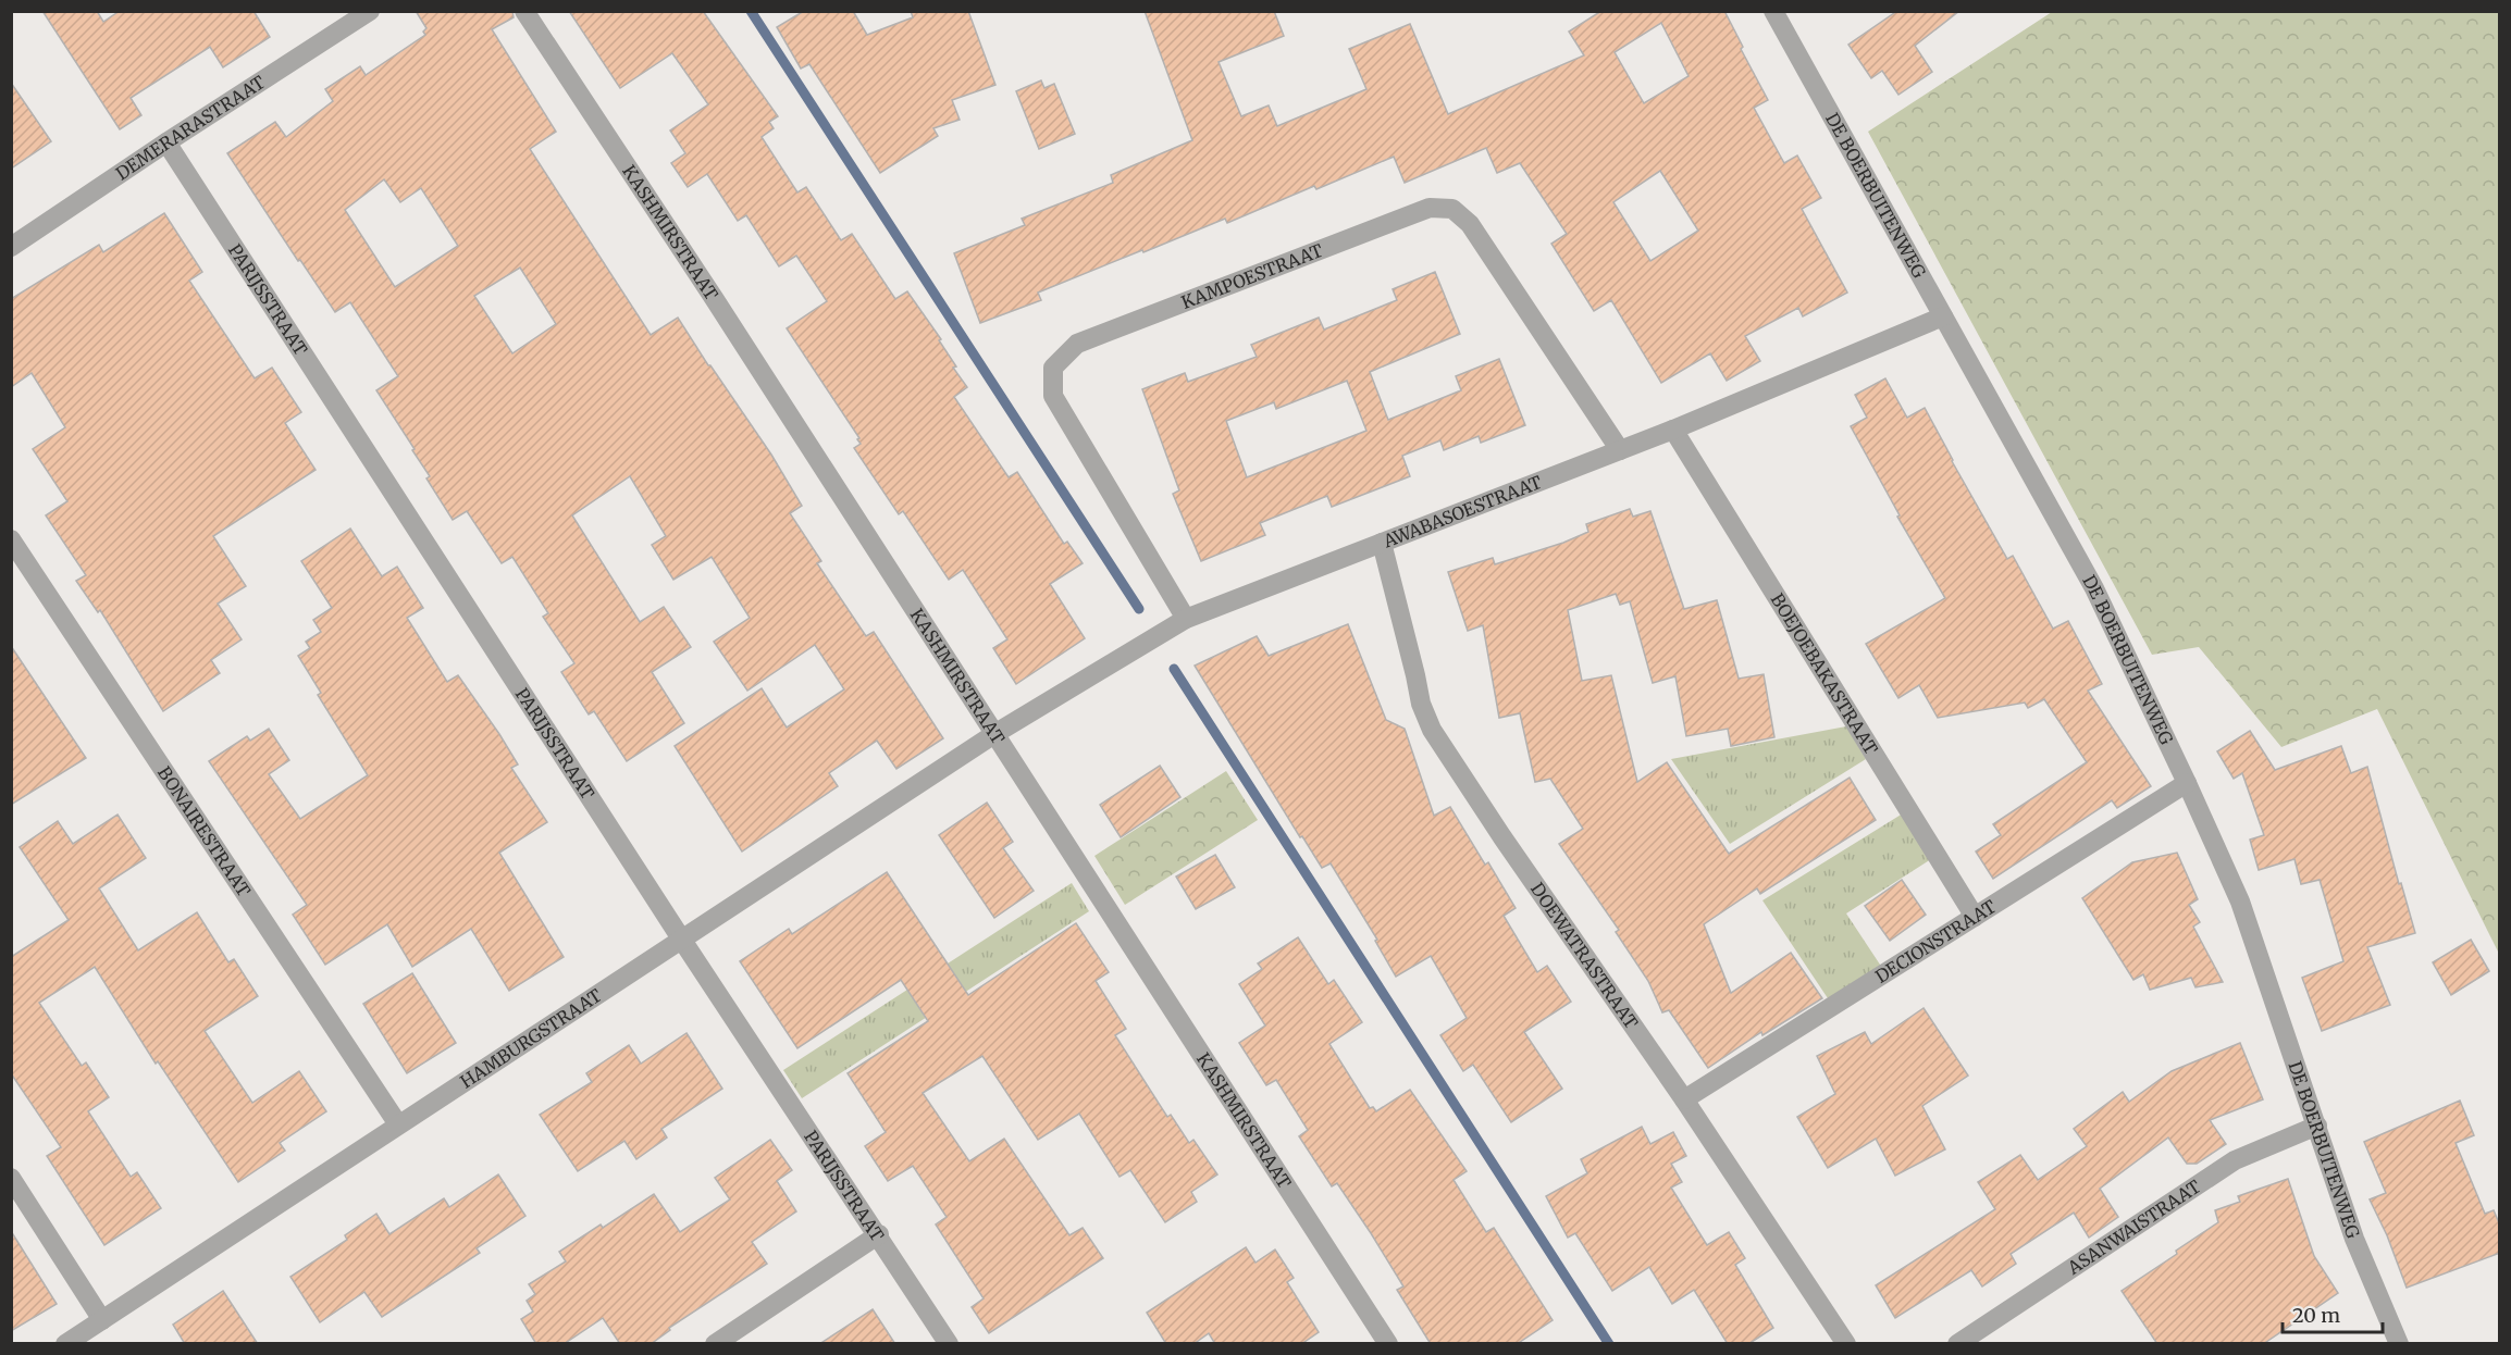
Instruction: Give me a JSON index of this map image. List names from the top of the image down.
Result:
{
  "streets": {
    "street": [
      "DEMERARASTRAAT",
      "DE BOERBUITENWEG",
      "KASHMIRSTRAAT",
      "KAMPOESTRAAT",
      "PARIJSSTRAAT",
      "AWABASOESTRAAT",
      "BOEJOEBAKASTRAAT",
      "BONAIRESTRAAT",
      "DECIONSTRAAT",
      "DOEWATRASTRAAT",
      "HAMBURGSTRAAT",
      "ASANWAISTRAAT"
    ]
  },
  "crossings": [
    ["DEMERARASTRAAT", "PARIJSSTRAAT"],
    ["DE BOERBUITENWEG", "AWABASOESTRAAT"],
    ["DE BOERBUITENWEG", "DECIONSTRAAT"],
    ["DE BOERBUITENWEG", "ASANWAISTRAAT"],
    ["KASHMIRSTRAAT", "AWABASOESTRAAT"],
    ["KASHMIRSTRAAT", "HAMBURGSTRAAT"],
    ["KAMPOESTRAAT", "AWABASOESTRAAT"],
    ["PARIJSSTRAAT", "HAMBURGSTRAAT"],
    ["AWABASOESTRAAT", "BOEJOEBAKASTRAAT"],
    ["AWABASOESTRAAT", "DOEWATRASTRAAT"],
    ["AWABASOESTRAAT", "HAMBURGSTRAAT"],
    ["BOEJOEBAKASTRAAT", "DECIONSTRAAT"],
    ["BONAIRESTRAAT", "HAMBURGSTRAAT"],
    ["DECIONSTRAAT", "DOEWATRASTRAAT"]
  ],
  "scale_bar": "20 m"
}
